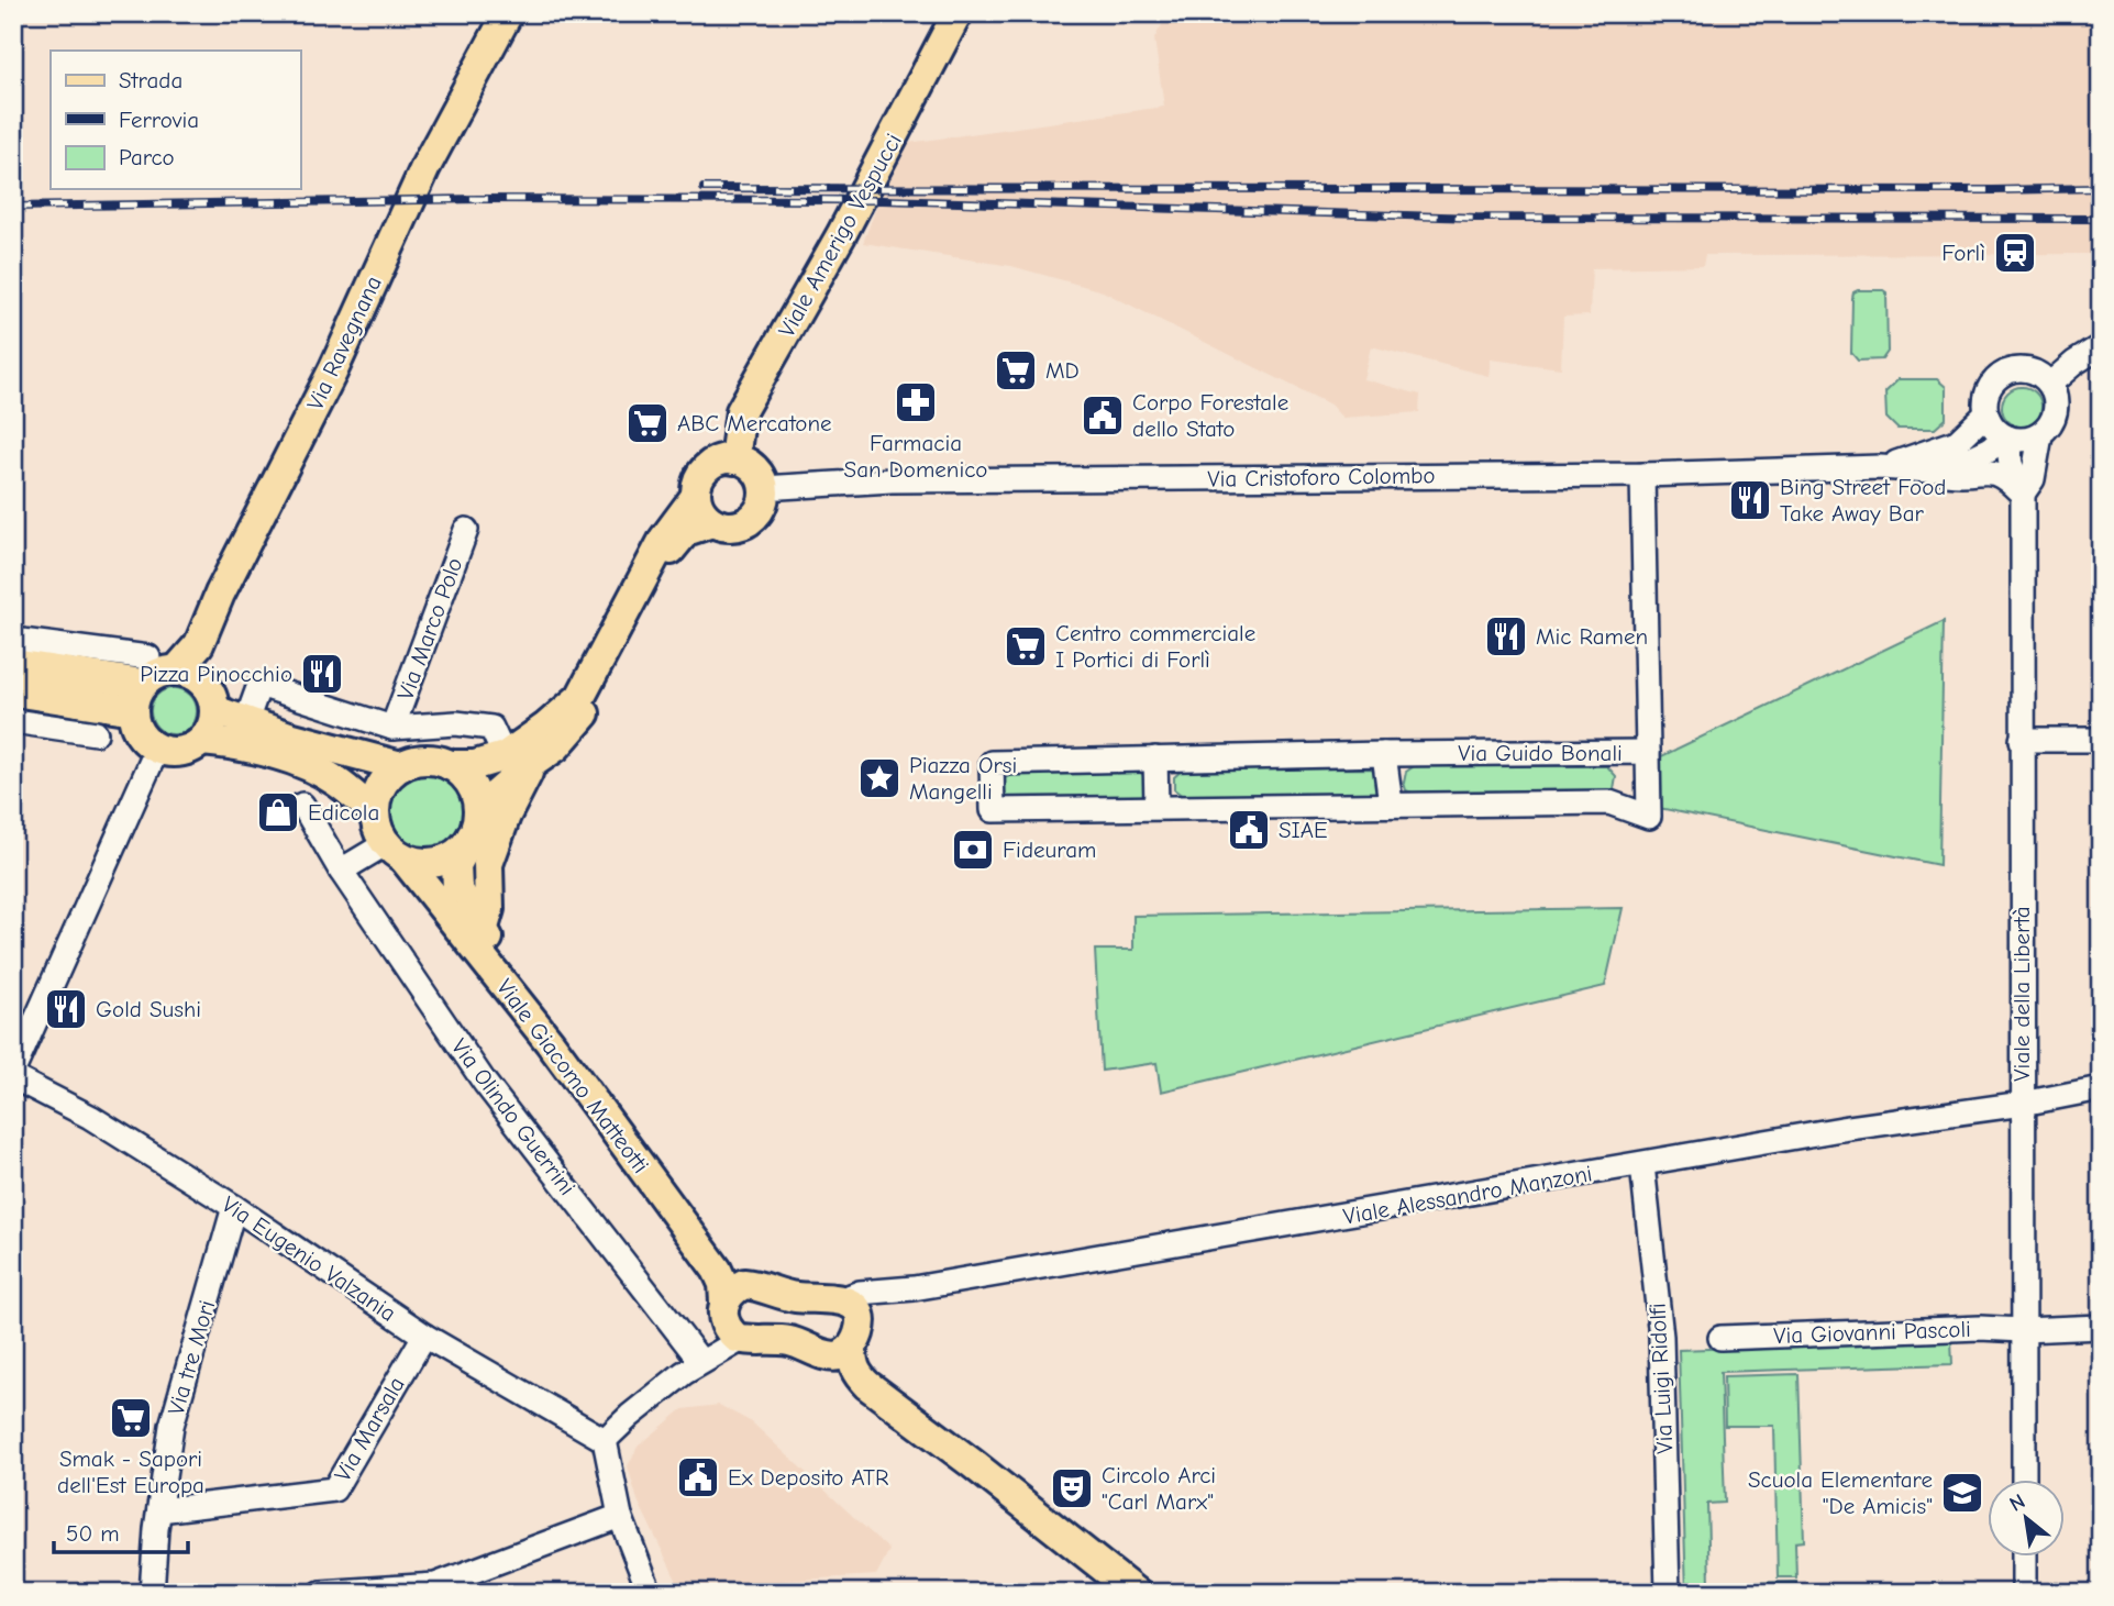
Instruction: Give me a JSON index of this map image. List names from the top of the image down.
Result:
{
  "streets": {
    "main road": ["Viale Amerigo Vespucci", "Via Ravegnana", "Viale Giacomo Matteotti"],
    "street": [
      "Via Cristoforo Colombo",
      "Via Marco Polo",
      "Via Guido Bonali",
      "Viale della Libertà",
      "Via Olindo Guerrini",
      "Viale Alessandro Manzoni",
      "Via Eugenio Valzania",
      "Via Giovanni Pascoli",
      "Via tre Mori",
      "Via Luigi Ridolfi",
      "Via Marsala"
    ]
  },
  "crossings": [
    ["Viale Amerigo Vespucci", "Via Cristoforo Colombo"],
    ["Viale della Libertà", "Viale Alessandro Manzoni"],
    ["Viale della Libertà", "Via Giovanni Pascoli"],
    ["Viale Alessandro Manzoni", "Via Luigi Ridolfi"],
    ["Via Eugenio Valzania", "Via tre Mori"],
    ["Via Eugenio Valzania", "Via Marsala"],
    ["Via tre Mori", "Via Marsala"]
  ],
  "places": {
    "station": ["Forlì"],
    "supermarket": [
      "MD",
      "ABC Mercatone",
      "Centro commerciale I Portici di Forlì",
      "Smak - Sapori dell'Est Europa"
    ],
    "pharmacy": ["Farmacia San Domenico"],
    "public building": ["Corpo Forestale dello Stato", "SIAE", "Ex Deposito ATR"],
    "restaurant": [
      "Bing Street Food Take Away Bar",
      "Mic Ramen",
      "Pizza Pinocchio",
      "Gold Sushi"
    ],
    "place": ["Piazza Orsi Mangelli"],
    "shop": ["Edicola"],
    "bank": ["Fideuram"],
    "theatre": ["Circolo Arci \"Carl Marx\""],
    "school or university": ["Scuola Elementare \"De Amicis\""]
  },
  "legend": ["Strada", "Ferrovia", "Parco"],
  "scale_bar": "50 m",
  "north": "top left"
}
